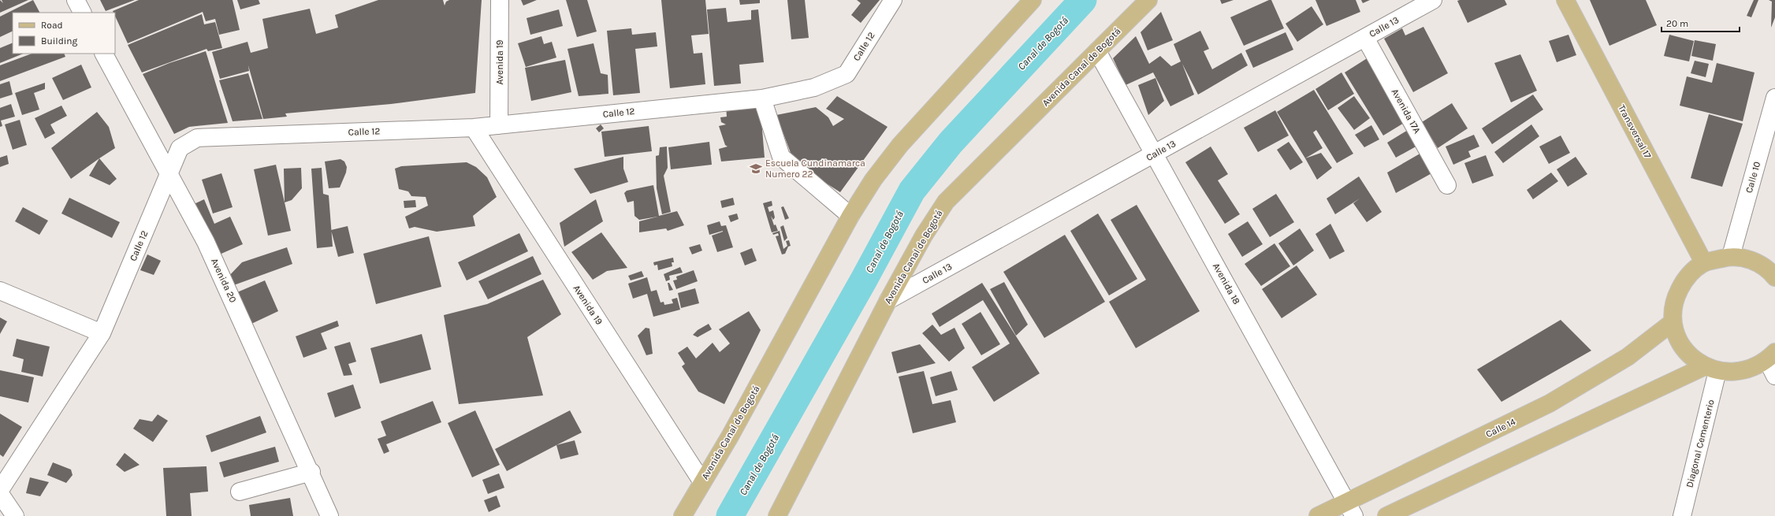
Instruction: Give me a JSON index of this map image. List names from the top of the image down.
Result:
{
  "streets": {
    "main road": ["Avenida Canal de Bogotá", "Transversal 17", "Calle 14"],
    "street": [
      "Calle 13",
      "Calle 12",
      "Avenida 19",
      "Avenida 17A",
      "Calle 10",
      "Avenida 20",
      "Avenida 18",
      "Diagonal Cementerio"
    ]
  },
  "crossings": [
    ["Calle 13", "Avenida Canal de Bogotá"],
    ["Calle 13", "Avenida 17A"],
    ["Calle 13", "Avenida 18"],
    ["Calle 12", "Avenida 19"],
    ["Calle 12", "Avenida 20"],
    ["Avenida 19", "Avenida Canal de Bogotá"],
    ["Avenida Canal de Bogotá", "Avenida 18"],
    ["Avenida 18", "Calle 14"]
  ],
  "water": ["Canal de Bogotá"],
  "places": {
    "school or university": ["Escuela Cundinamarca Numero 22"]
  },
  "legend": ["Road", "Building"],
  "scale_bar": "20 m"
}
